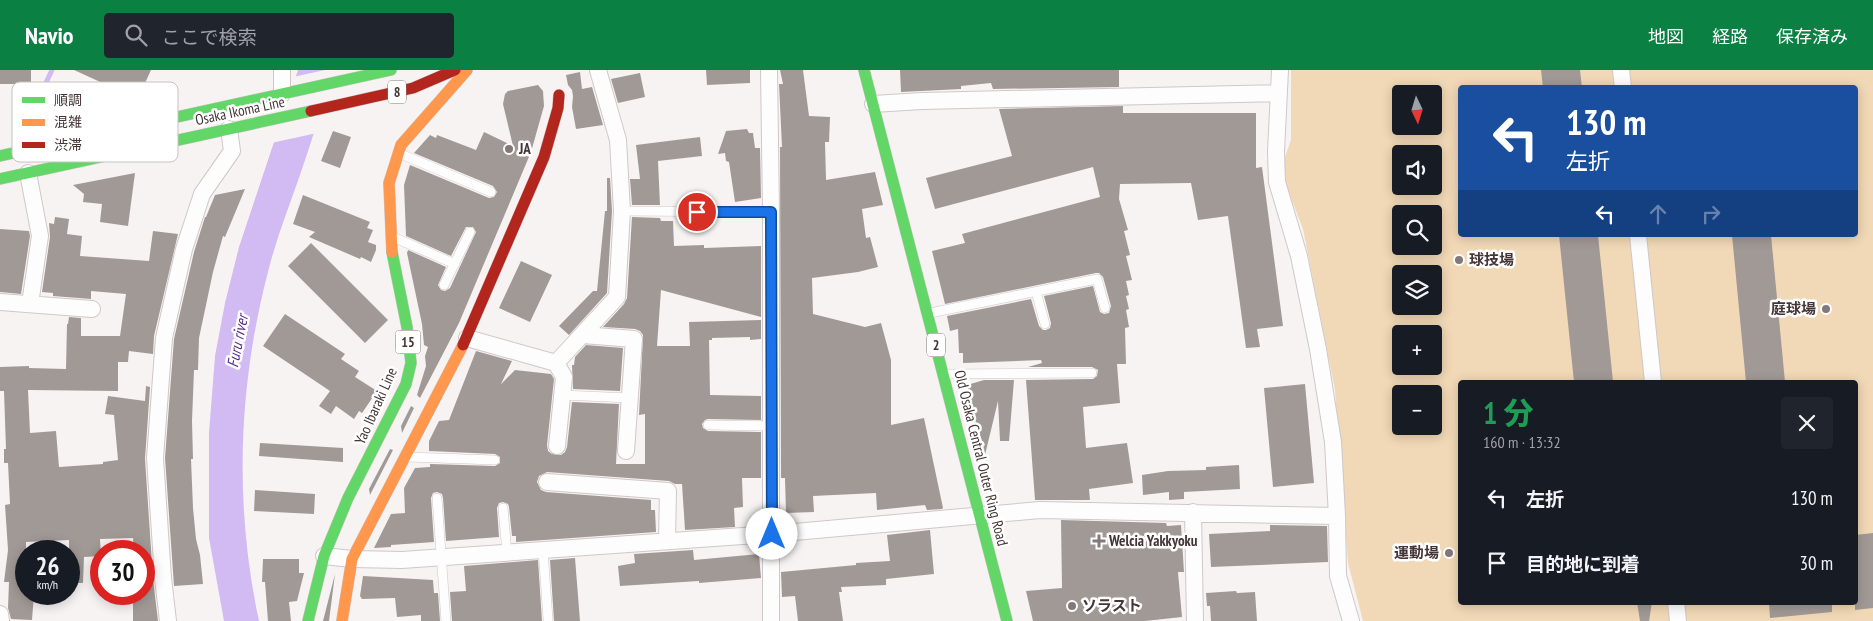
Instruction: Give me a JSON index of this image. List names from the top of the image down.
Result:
{
  "streets": {
    "main road": [
      "8",
      "Osaka Ikoma Line",
      "15",
      "2",
      "Yao Ibaraki Line",
      "Old Osaka Central Outer Ring Road"
    ]
  },
  "water": ["Furu river"],
  "places": {
    "other": [
      "JA",
      "球技場",
      "庭球場",
      "運動場",
      "ソラスト"
    ],
    "health": ["Welcia Yakkyoku"]
  },
  "legend": ["順調", "混雑", "渋滞"],
  "north": "bottom",
  "page": {
    "header": "Navio",
    "search": "ここで検索",
    "nav": ["地図", "経路", "保存済み"],
    "map_buttons": ["+", "−"],
    "turn": ["130 m", "左折"],
    "heading": ["1 分", "160 m · 13:32"],
    "list": [
      {
        "name": "左折",
        "value": "130 m"
      },
      {
        "name": "目的地に到着",
        "value": "30 m"
      }
    ],
    "speed": "26 km/h",
    "limit": "30"
  }
}
